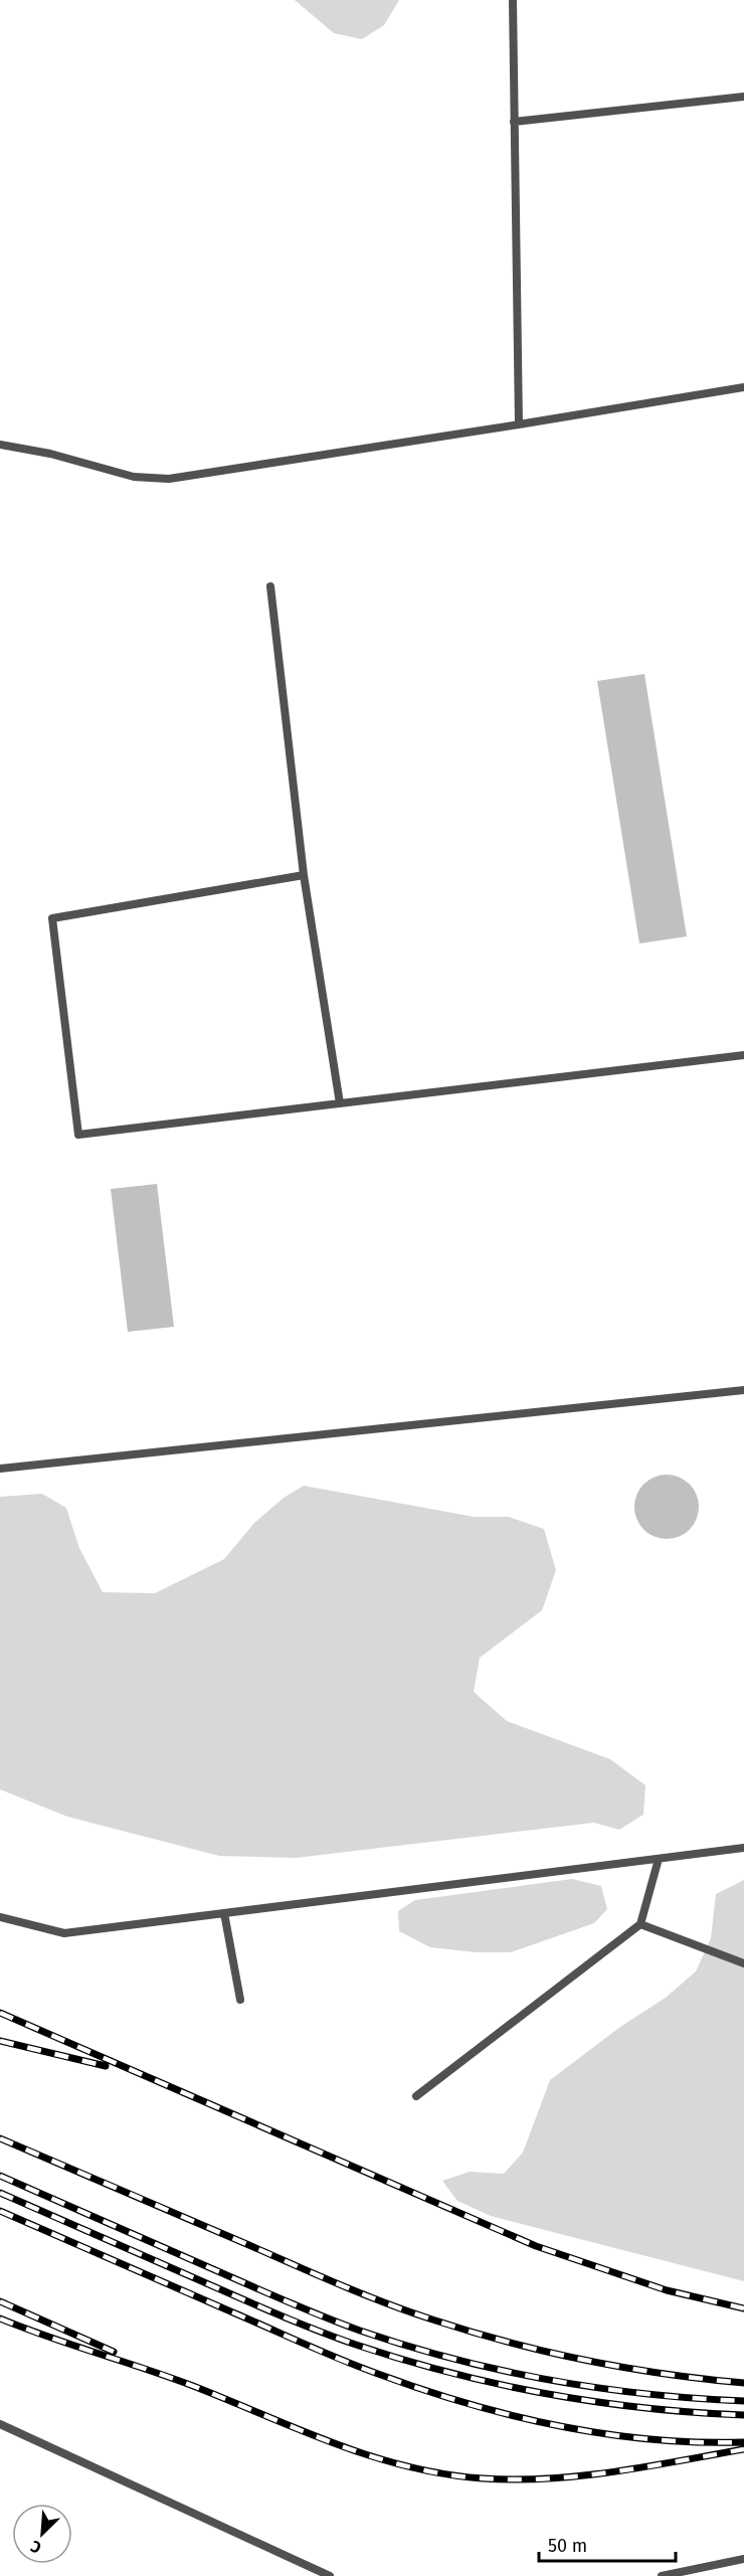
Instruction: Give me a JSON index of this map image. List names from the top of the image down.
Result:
{
  "scale_bar": "50 m",
  "north": "bottom left"
}
